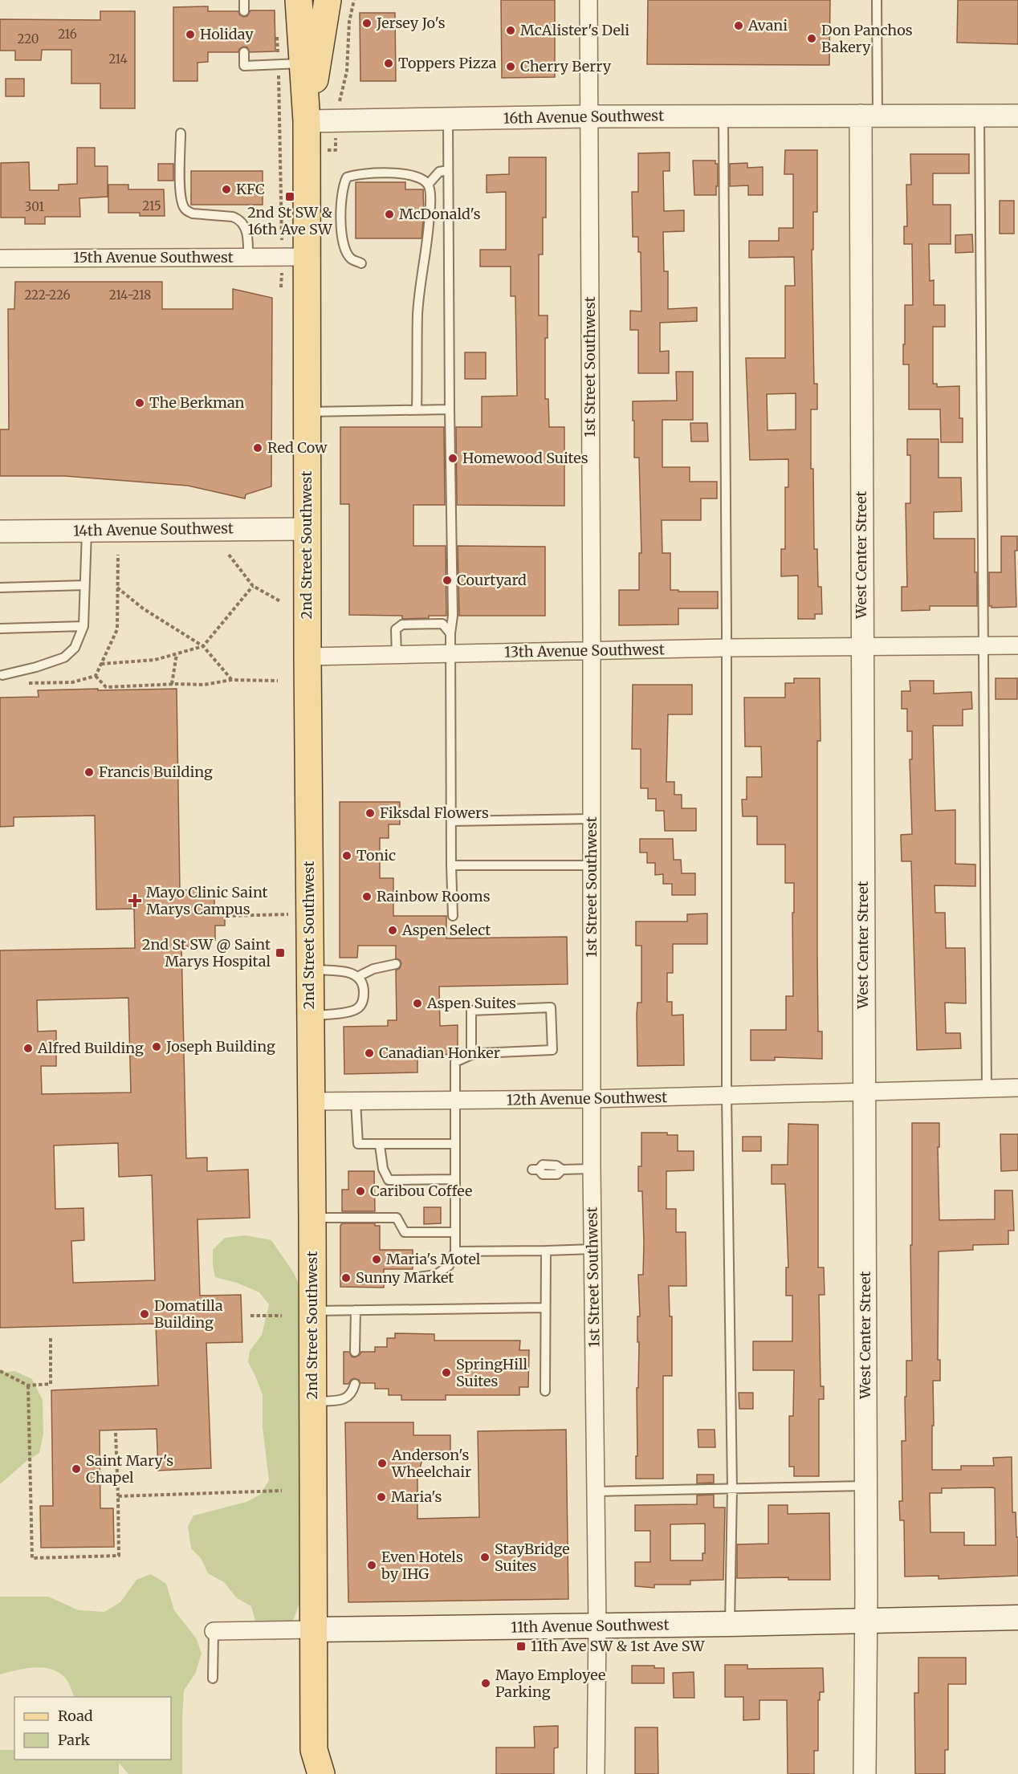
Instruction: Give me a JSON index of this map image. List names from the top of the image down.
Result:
{
  "streets": {
    "main road": ["2nd Street Southwest", "11th Avenue Southwest"],
    "street": [
      "16th Avenue Southwest",
      "15th Avenue Southwest",
      "1st Street Southwest",
      "14th Avenue Southwest",
      "West Center Street",
      "13th Avenue Southwest",
      "12th Avenue Southwest"
    ]
  },
  "crossings": [
    ["16th Avenue Southwest", "1st Street Southwest"],
    ["16th Avenue Southwest", "2nd Street Southwest"],
    ["16th Avenue Southwest", "West Center Street"],
    ["15th Avenue Southwest", "2nd Street Southwest"],
    ["1st Street Southwest", "13th Avenue Southwest"],
    ["1st Street Southwest", "12th Avenue Southwest"],
    ["1st Street Southwest", "11th Avenue Southwest"],
    ["14th Avenue Southwest", "2nd Street Southwest"],
    ["2nd Street Southwest", "13th Avenue Southwest"],
    ["2nd Street Southwest", "12th Avenue Southwest"],
    ["2nd Street Southwest", "11th Avenue Southwest"],
    ["West Center Street", "13th Avenue Southwest"],
    ["West Center Street", "12th Avenue Southwest"],
    ["West Center Street", "11th Avenue Southwest"]
  ],
  "places": {
    "other": [
      "Jersey Jo's",
      "Avani",
      "McAlister's Deli",
      "Holiday",
      "Don Panchos Bakery",
      "Toppers Pizza",
      "Cherry Berry",
      "KFC",
      "McDonald's",
      "The Berkman",
      "Red Cow",
      "Homewood Suites",
      "Courtyard",
      "Francis Building",
      "Fiksdal Flowers",
      "Tonic",
      "Rainbow Rooms",
      "Aspen Select",
      "Aspen Suites",
      "Joseph Building",
      "Alfred Building",
      "Canadian Honker",
      "Caribou Coffee",
      "Maria's Motel",
      "Sunny Market",
      "Domatilla Building",
      "SpringHill Suites",
      "Anderson's Wheelchair",
      "Saint Mary's Chapel",
      "Maria's",
      "StayBridge Suites",
      "Even Hotels by IHG",
      "Mayo Employee Parking"
    ],
    "transit": ["2nd St SW & 16th Ave SW", "2nd St SW @ Saint Marys Hospital", "11th Ave SW & 1st Ave SW"],
    "health": ["Mayo Clinic Saint Marys Campus"]
  },
  "house_numbers": [
    "216",
    "220",
    "214",
    "215",
    "301",
    "222-226",
    "214-218"
  ],
  "legend": ["Road", "Park"]
}
